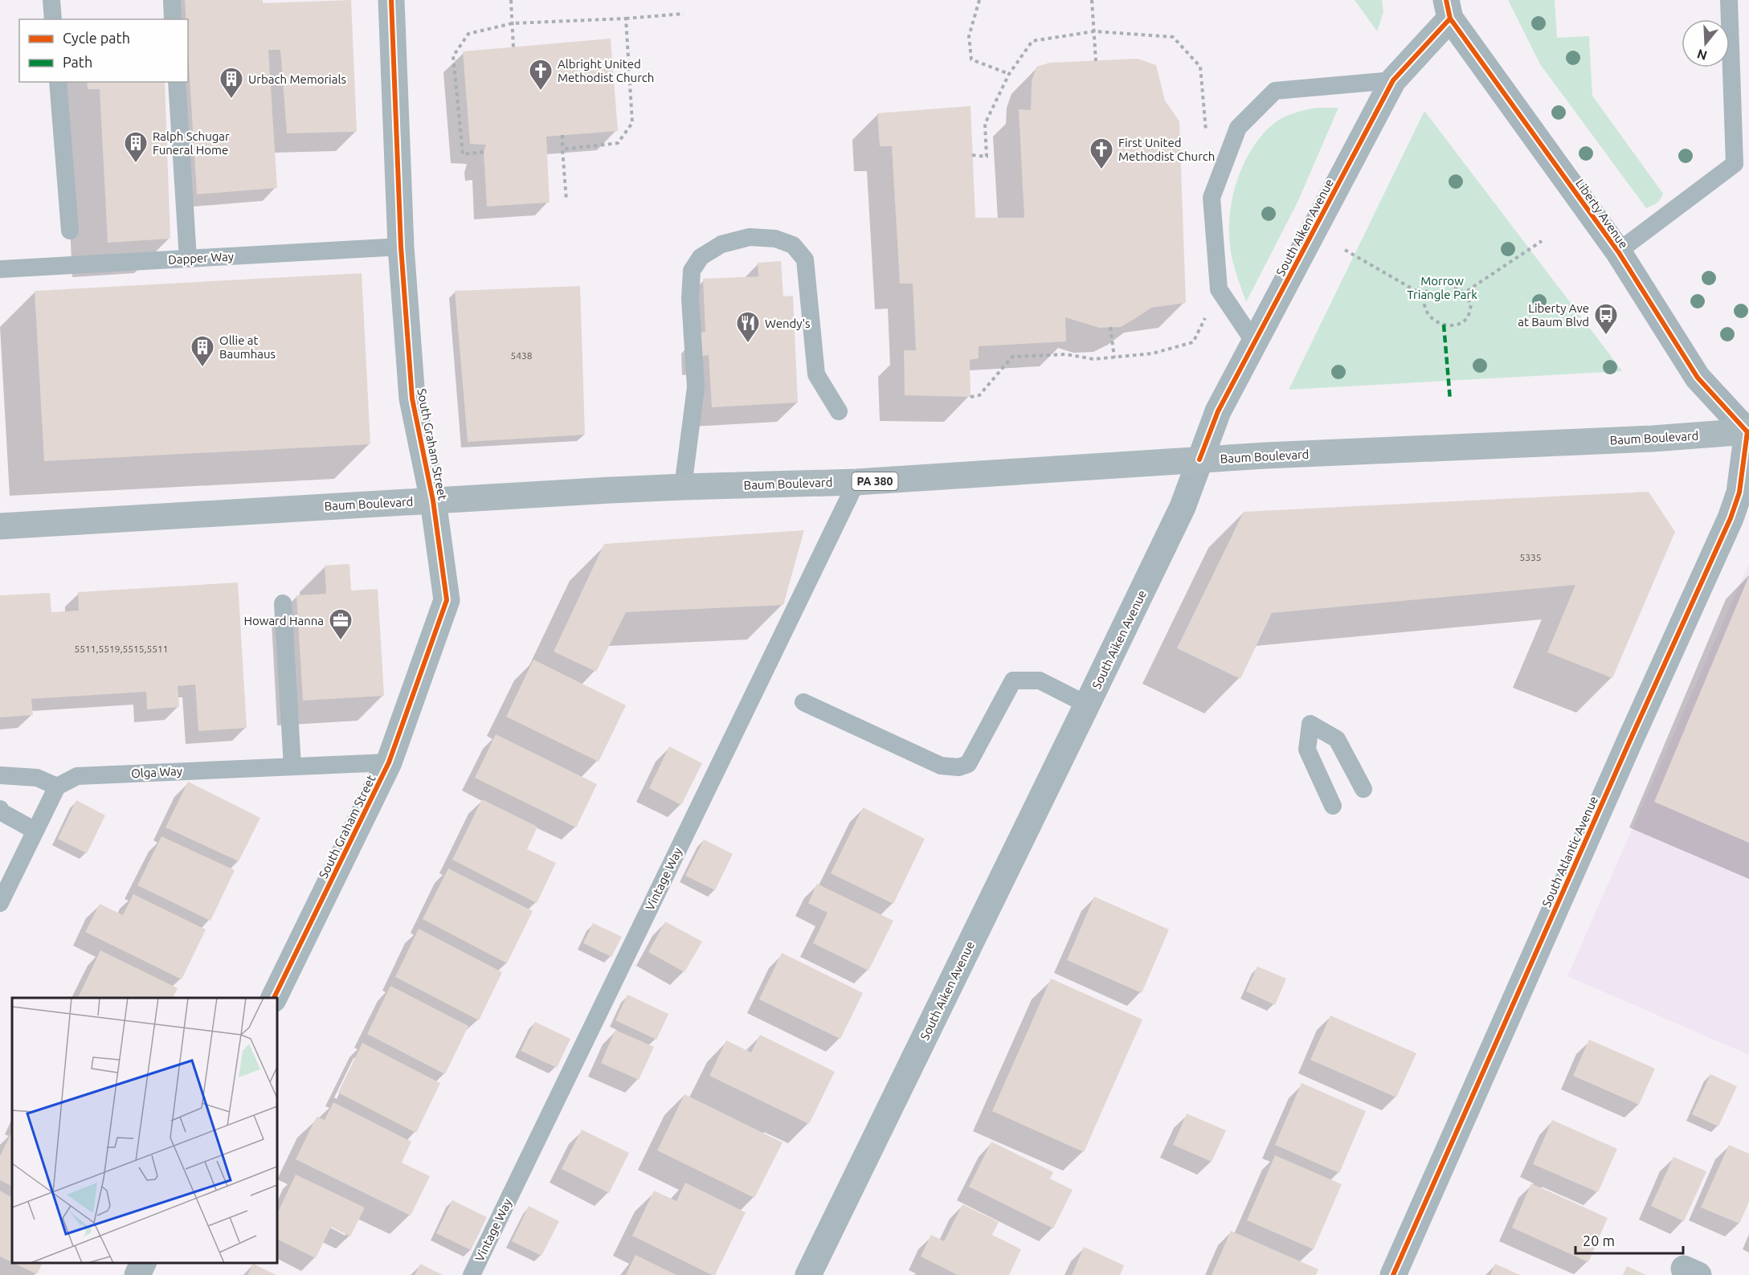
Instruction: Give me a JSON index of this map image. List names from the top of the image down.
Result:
{
  "streets": {
    "main road": ["Liberty Avenue", "Baum Boulevard", "PA 380"],
    "street": ["South Aiken Avenue", "South Graham Street", "South Atlantic Avenue"],
    "lane": ["Dapper Way", "Olga Way", "Vintage Way"]
  },
  "crossings": [
    ["Liberty Avenue", "South Aiken Avenue"],
    ["Liberty Avenue", "Baum Boulevard"],
    ["Liberty Avenue", "South Atlantic Avenue"],
    ["South Aiken Avenue", "Baum Boulevard"],
    ["Dapper Way", "South Graham Street"],
    ["Baum Boulevard", "South Graham Street"],
    ["Baum Boulevard", "South Atlantic Avenue"],
    ["Baum Boulevard", "Vintage Way"],
    ["South Graham Street", "Olga Way"]
  ],
  "parks": ["Morrow Triangle Park"],
  "places": {
    "church": ["Albright United Methodist Church", "First United Methodist Church"],
    "building": ["Urbach Memorials", "Ralph Schugar Funeral Home", "Ollie at Baumhaus"],
    "bus stop": ["Liberty Ave at Baum Blvd"],
    "restaurant": ["Wendy's"],
    "office": ["Howard Hanna"]
  },
  "house_numbers": ["5438", "5335", "5511,5519,5515,5511"],
  "legend": ["Cycle path", "Path"],
  "scale_bar": "20 m",
  "north": "bottom"
}
